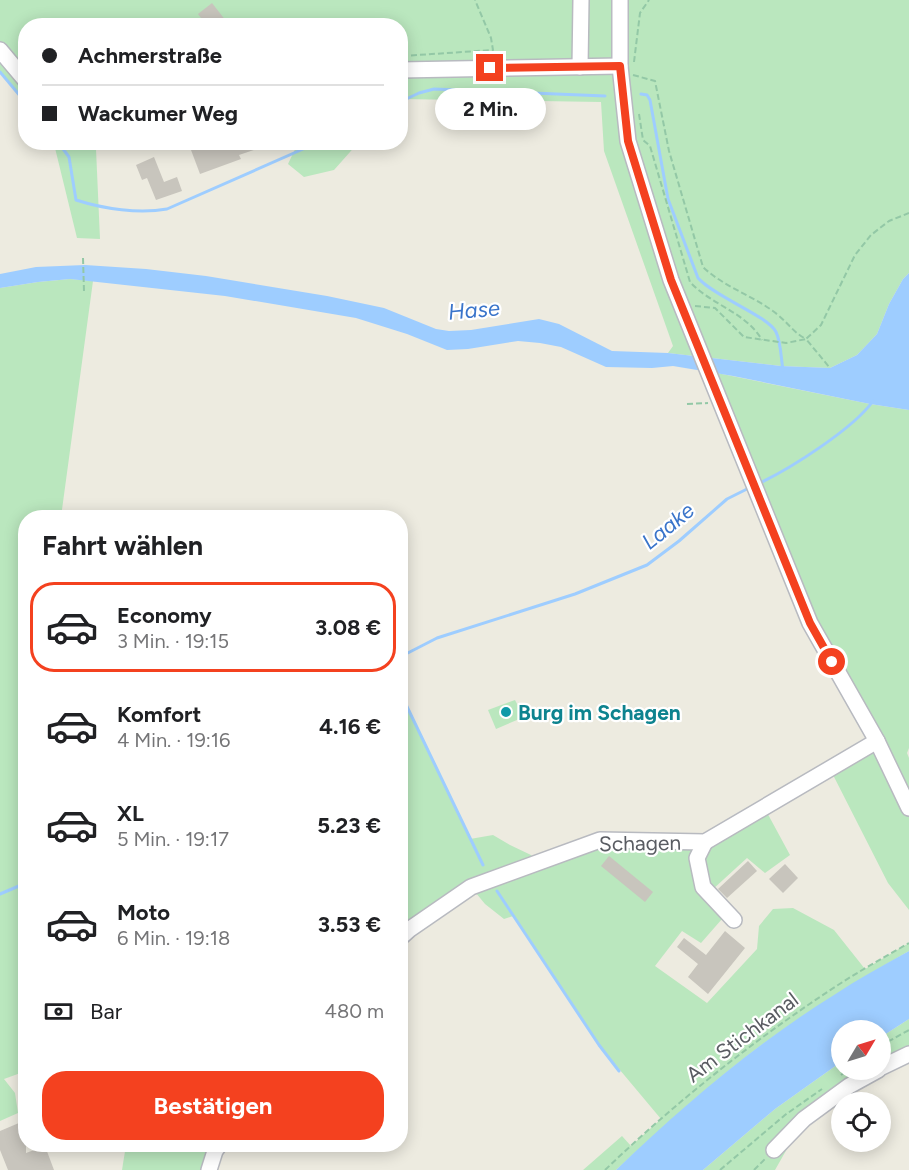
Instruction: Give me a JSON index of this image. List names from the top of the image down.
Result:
{
  "streets": {
    "street": ["Schagen"],
    "path": ["Am Stichkanal"]
  },
  "water": ["Hase", "Laake"],
  "places": ["Burg im Schagen"],
  "north": "top right",
  "page": {
    "banner": ["Achmerstraße", "Wackumer Weg"],
    "bubble": "2 Min.",
    "heading": "Fahrt wählen",
    "list": [
      {
        "name": "Economy",
        "note": "3 Min. · 19:15",
        "value": "3.08 €"
      },
      {
        "name": "Komfort",
        "note": "4 Min. · 19:16",
        "value": "4.16 €"
      },
      {
        "name": "XL",
        "note": "5 Min. · 19:17",
        "value": "5.23 €"
      },
      {
        "name": "Moto",
        "note": "6 Min. · 19:18",
        "value": "3.53 €"
      }
    ],
    "pay": ["Bar", "480 m"],
    "buttons": "Bestätigen"
  }
}
